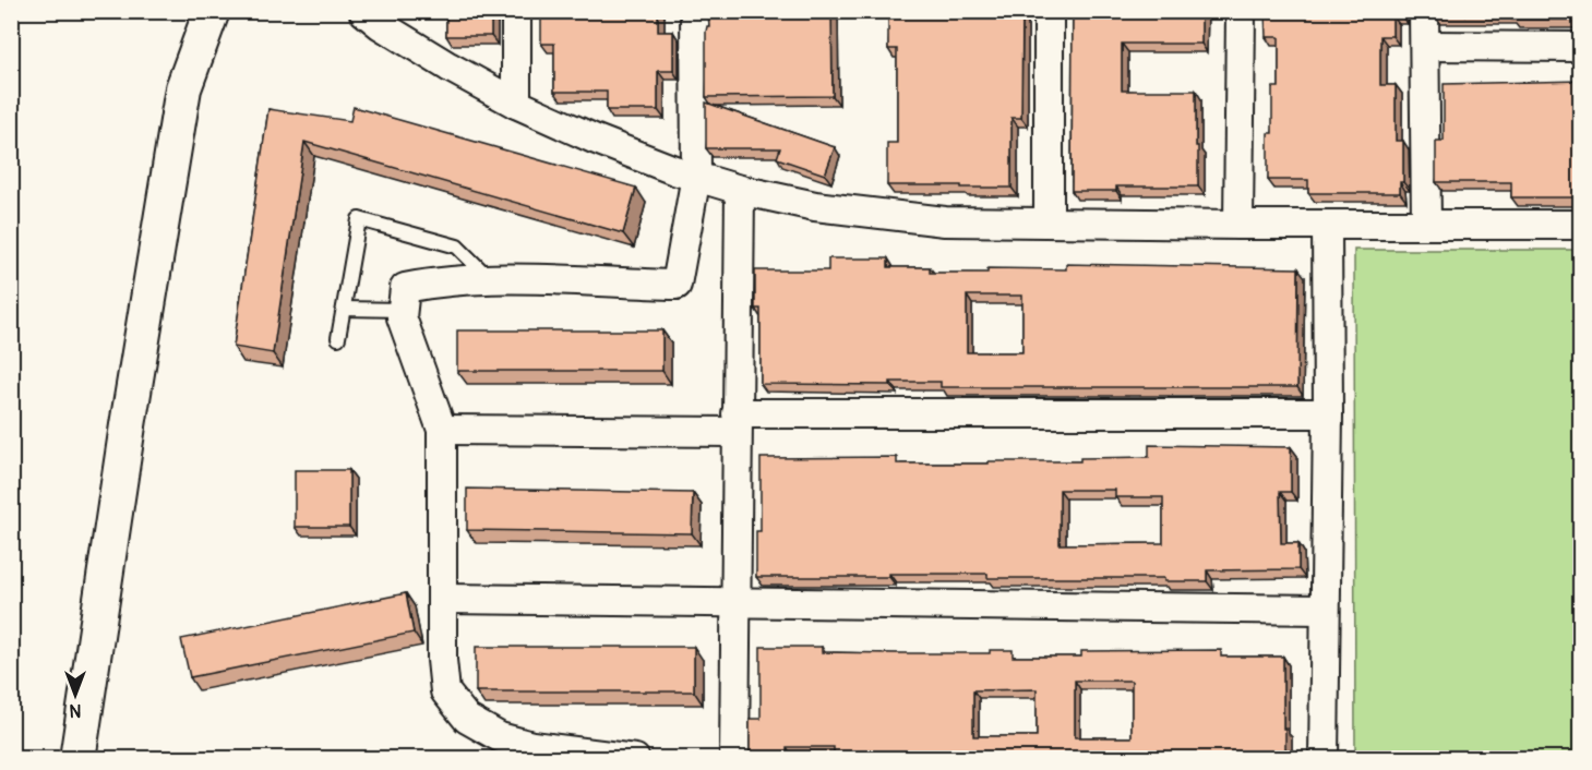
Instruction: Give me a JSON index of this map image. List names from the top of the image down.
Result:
{
  "north": "bottom"
}
